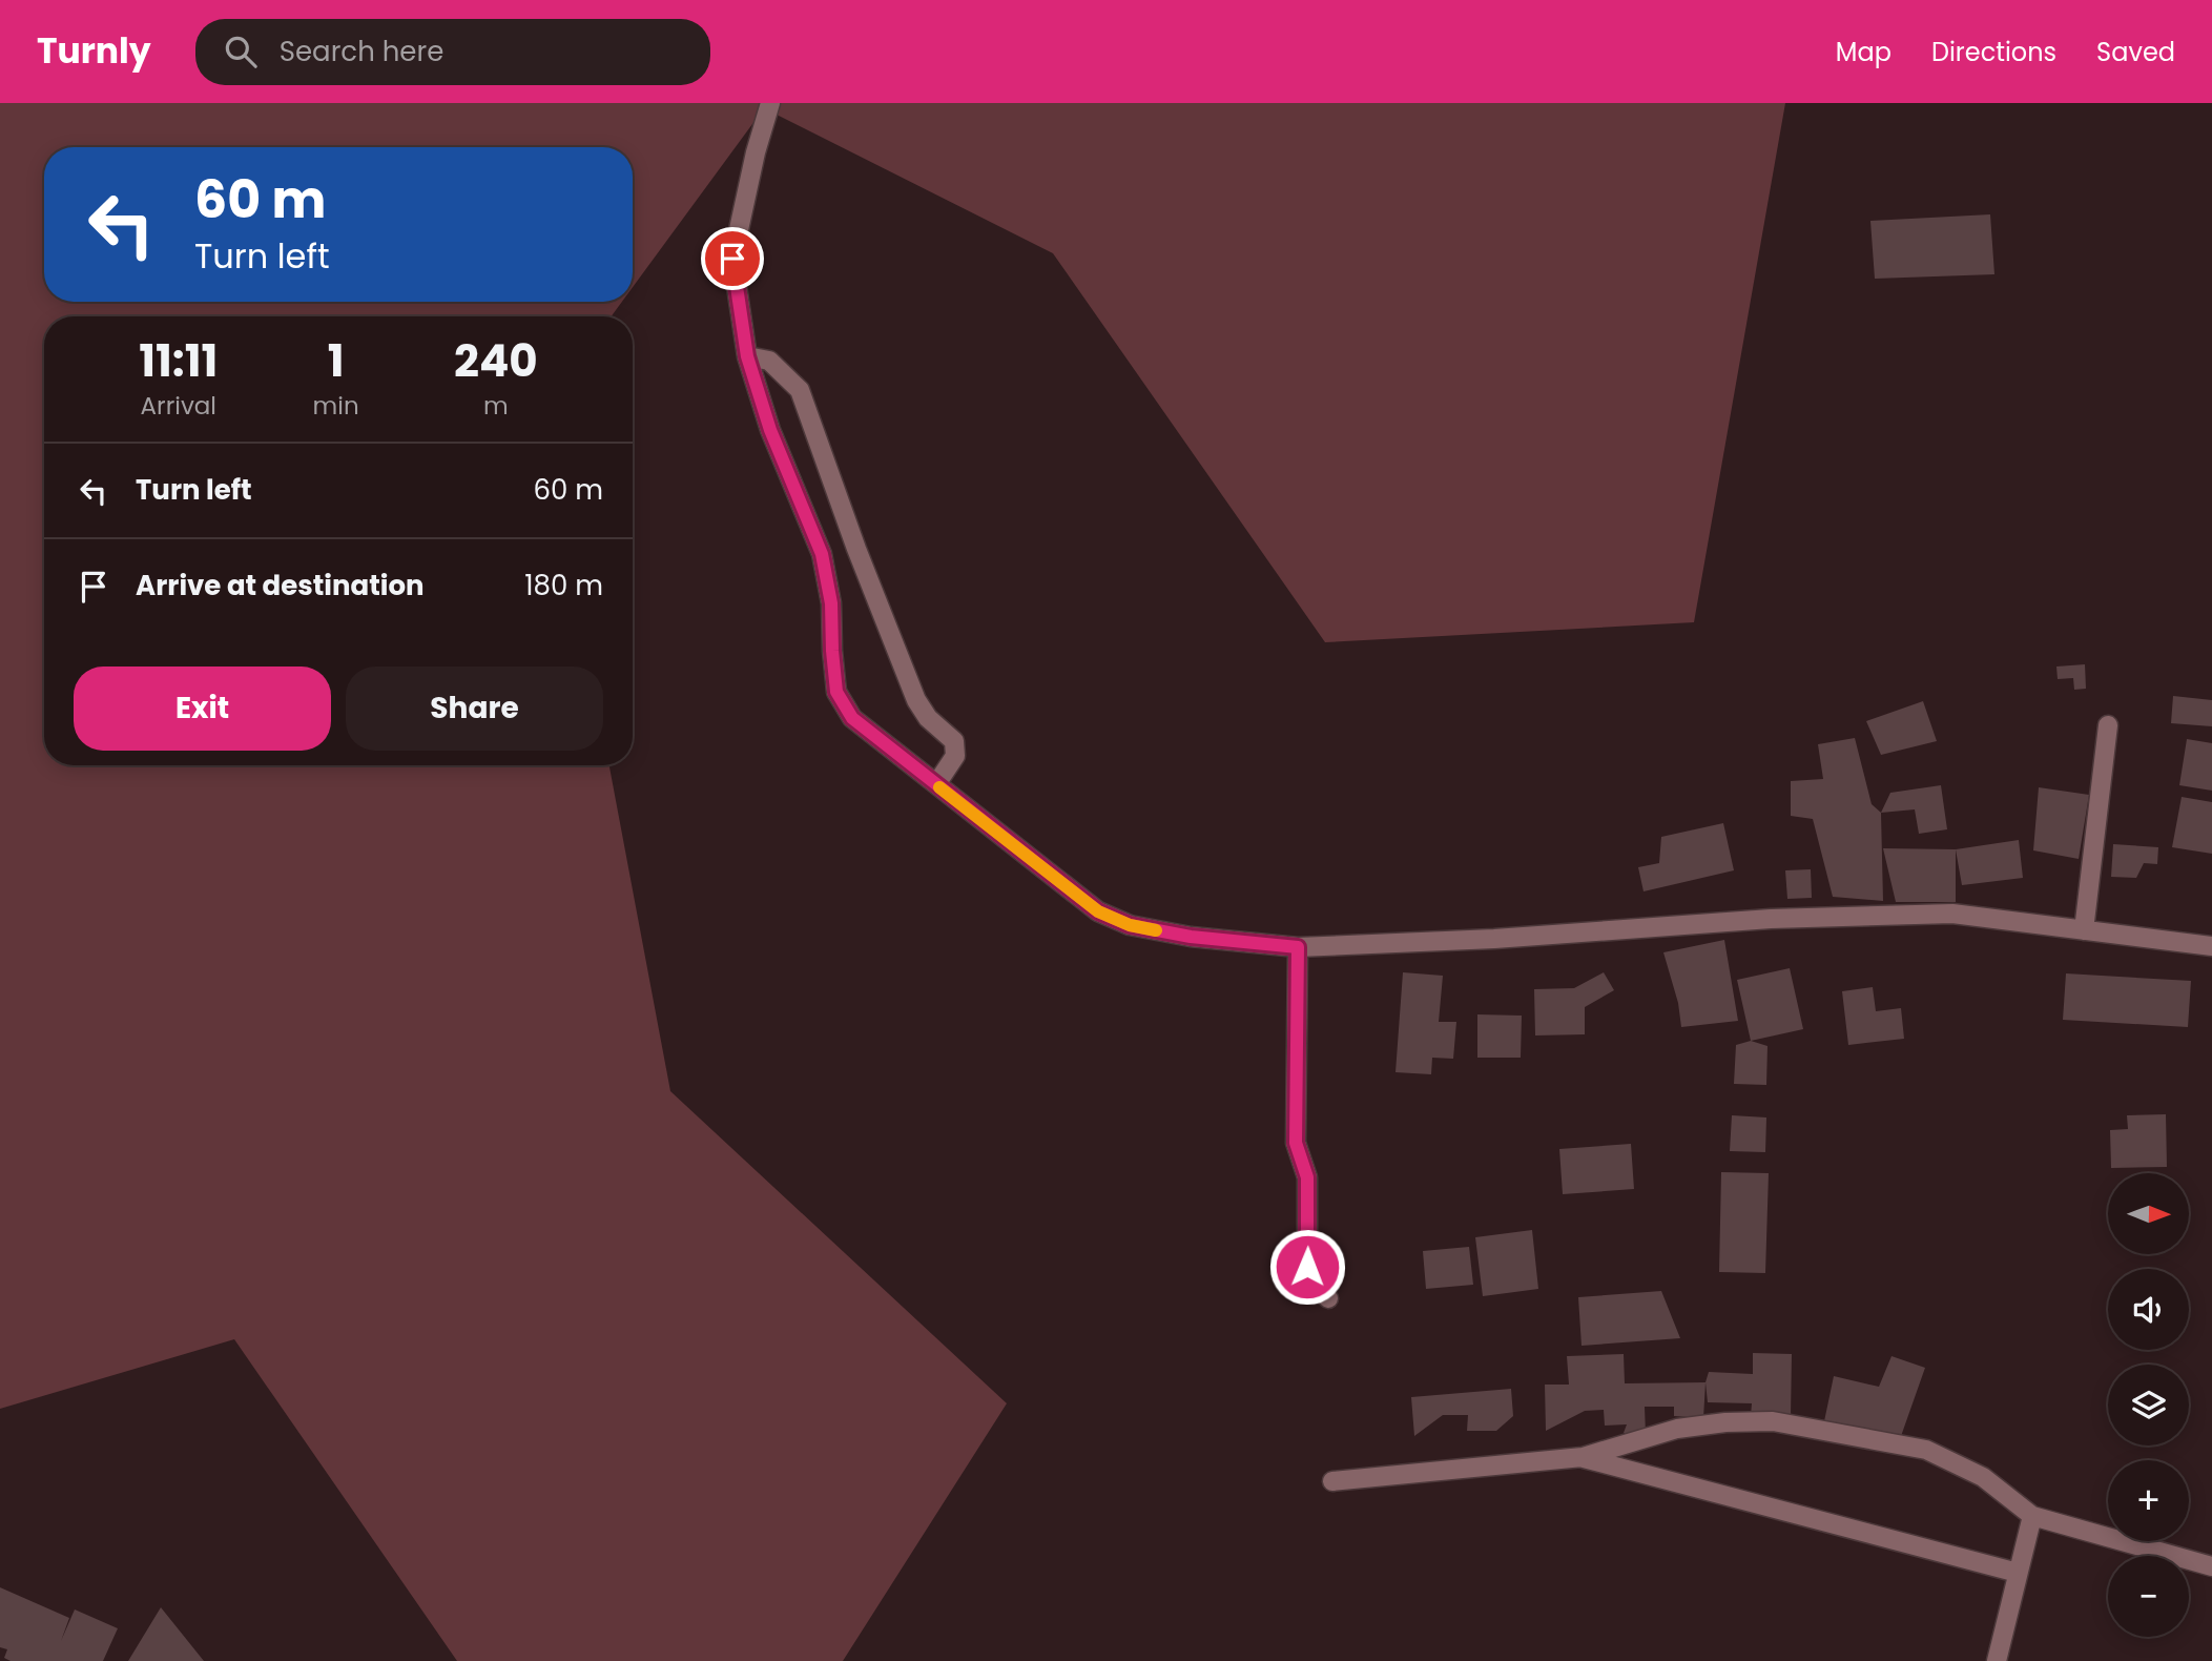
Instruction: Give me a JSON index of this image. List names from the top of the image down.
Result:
{
  "north": "right",
  "page": {
    "header": "Turnly",
    "search": "Search here",
    "nav": ["Map", "Directions", "Saved"],
    "turn": ["60 m", "Turn left"],
    "eta": [
      "11:11",
      "Arrival",
      "1",
      "min",
      "240",
      "m"
    ],
    "list": [
      {
        "name": "Turn left",
        "value": "60 m"
      },
      {
        "name": "Arrive at destination",
        "value": "180 m"
      }
    ],
    "buttons": ["Exit", "Share"],
    "map_buttons": ["+", "−"]
  }
}
